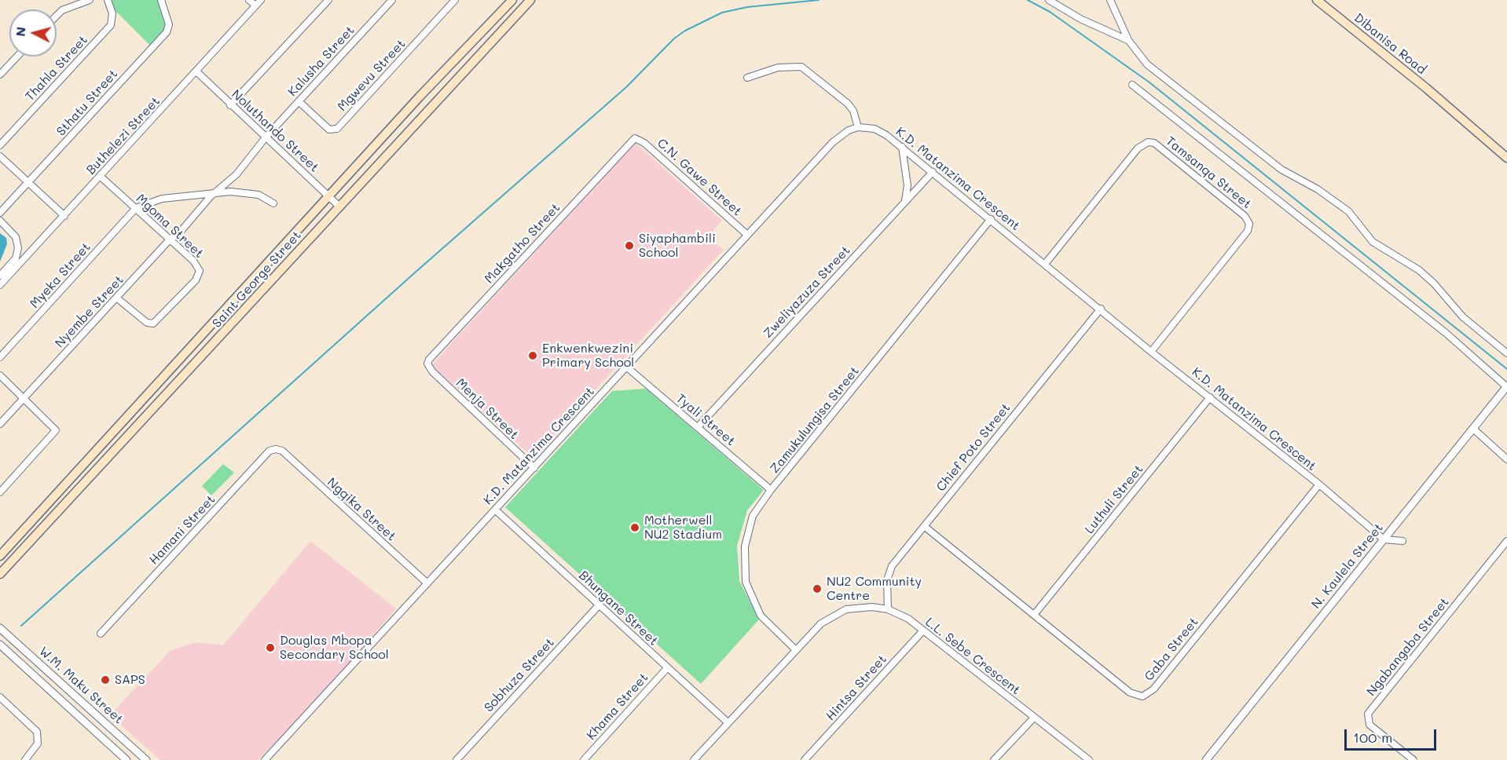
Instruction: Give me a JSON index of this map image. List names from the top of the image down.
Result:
{
  "streets": {
    "main road": ["Dibanisa Road", "Saint George Street"],
    "street": [
      "Kalusha Street",
      "Thahla Street",
      "Mgwevu Street",
      "Sthatu Street",
      "Noluthando Street",
      "Buthelezi Street",
      "Tamsanqa Street",
      "C.N. Gawe Street",
      "K.D. Matanzima Crescent",
      "Mgoma Street",
      "Makgatho Street",
      "Myeka Street",
      "Zweliyazuza Street",
      "Nyembe Street",
      "Menja Street",
      "Tyali Street",
      "Zamukulungisa Street",
      "Chief Poto Street",
      "Luthuli Street",
      "Ngqika Street",
      "Hamani Street",
      "N. Kaulela Street",
      "Bhungane Street",
      "Ngabangaba Street",
      "Gaba Street",
      "L.L. Sebe Crescent",
      "Sobhuza Street",
      "W.M. Maku Street",
      "Hintsa Street",
      "Khama Street"
    ]
  },
  "crossings": [
    ["Kalusha Street", "Mgwevu Street"],
    ["Kalusha Street", "Noluthando Street"],
    ["Kalusha Street", "Nyembe Street"],
    ["Noluthando Street", "Buthelezi Street"],
    ["Noluthando Street", "Saint George Street"],
    ["Buthelezi Street", "Mgoma Street"],
    ["Tamsanqa Street", "K.D. Matanzima Crescent"],
    ["C.N. Gawe Street", "K.D. Matanzima Crescent"],
    ["C.N. Gawe Street", "Makgatho Street"],
    ["K.D. Matanzima Crescent", "Zweliyazuza Street"],
    ["K.D. Matanzima Crescent", "Menja Street"],
    ["K.D. Matanzima Crescent", "Tyali Street"],
    ["K.D. Matanzima Crescent", "Zamukulungisa Street"],
    ["K.D. Matanzima Crescent", "Chief Poto Street"],
    ["K.D. Matanzima Crescent", "Luthuli Street"],
    ["K.D. Matanzima Crescent", "Ngqika Street"],
    ["K.D. Matanzima Crescent", "N. Kaulela Street"],
    ["K.D. Matanzima Crescent", "Bhungane Street"],
    ["K.D. Matanzima Crescent", "Gaba Street"],
    ["Mgoma Street", "Myeka Street"],
    ["Mgoma Street", "Nyembe Street"],
    ["Makgatho Street", "Menja Street"],
    ["Zweliyazuza Street", "Tyali Street"],
    ["Tyali Street", "Zamukulungisa Street"],
    ["Zamukulungisa Street", "L.L. Sebe Crescent"],
    ["Chief Poto Street", "Gaba Street"],
    ["Chief Poto Street", "L.L. Sebe Crescent"],
    ["Luthuli Street", "Gaba Street"],
    ["Ngqika Street", "Hamani Street"],
    ["Bhungane Street", "L.L. Sebe Crescent"],
    ["Bhungane Street", "Sobhuza Street"],
    ["Bhungane Street", "Khama Street"],
    ["L.L. Sebe Crescent", "Hintsa Street"]
  ],
  "places": [
    "Siyaphambili School",
    "Enkwenkwezini Primary School",
    "Motherwell NU2 Stadium",
    "NU2 Community Centre",
    "Douglas Mbopa Secondary School",
    "SAPS"
  ],
  "scale_bar": "100 m",
  "north": "left"
}
